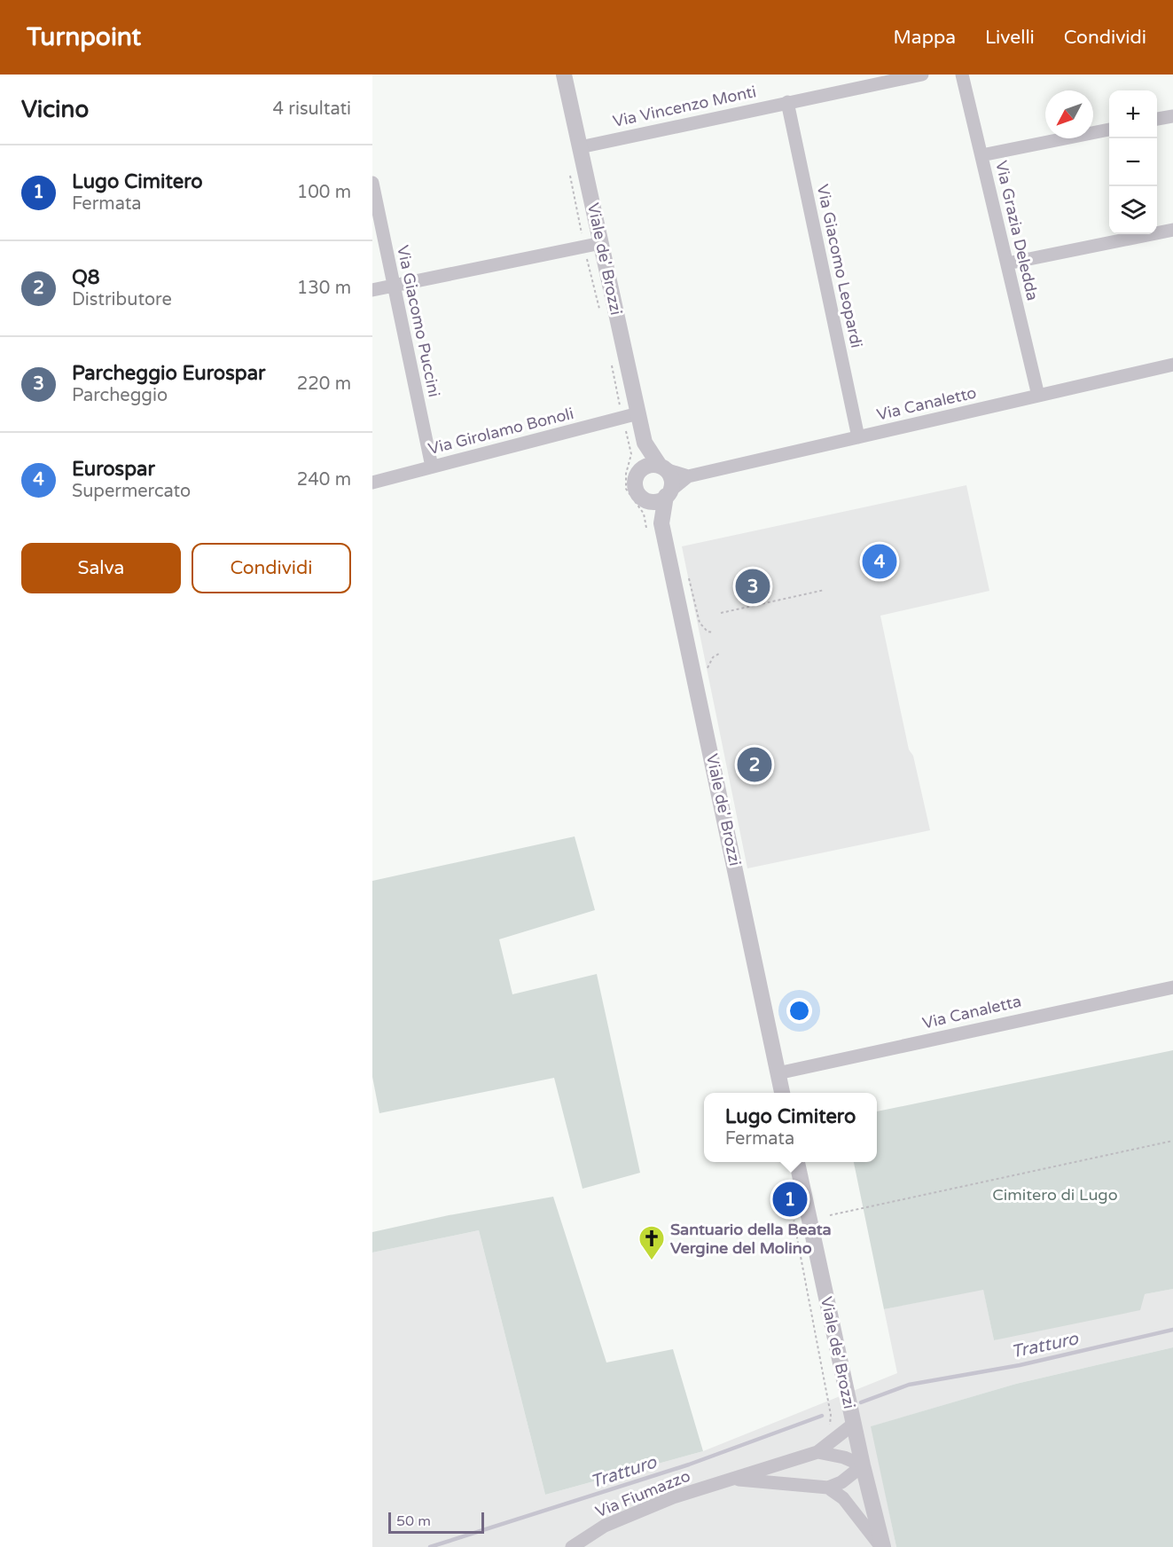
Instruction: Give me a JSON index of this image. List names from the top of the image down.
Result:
{
  "streets": {
    "street": [
      "Via Vincenzo Monti",
      "Via Grazia Deledda",
      "Viale de' Brozzi",
      "Via Giacomo Leopardi",
      "Via Giacomo Puccini",
      "Via Canaletto",
      "Via Girolamo Bonoli",
      "Via Canaletta",
      "Via Fiumazzo"
    ]
  },
  "crossings": [
    ["Via Vincenzo Monti", "Viale de' Brozzi"],
    ["Via Vincenzo Monti", "Via Giacomo Leopardi"],
    ["Via Grazia Deledda", "Via Canaletto"],
    ["Viale de' Brozzi", "Via Canaletto"],
    ["Viale de' Brozzi", "Via Girolamo Bonoli"],
    ["Viale de' Brozzi", "Via Canaletta"],
    ["Viale de' Brozzi", "Via Fiumazzo"],
    ["Via Giacomo Leopardi", "Via Canaletto"],
    ["Via Giacomo Puccini", "Via Girolamo Bonoli"]
  ],
  "water": ["Tratturo"],
  "parks": ["Cimitero di Lugo"],
  "places": {
    "church": ["Santuario della Beata Vergine del Molino"]
  },
  "scale_bar": "50 m",
  "north": "bottom left",
  "page": {
    "header": "Turnpoint",
    "nav": ["Mappa", "Livelli", "Condividi"],
    "heading": ["Vicino", "4 risultati"],
    "map_buttons": ["+", "−"],
    "list": [
      {
        "mark": "1",
        "name": "Lugo Cimitero",
        "note": "Fermata",
        "value": "100 m"
      },
      {
        "mark": "2",
        "name": "Q8",
        "note": "Distributore",
        "value": "130 m"
      },
      {
        "mark": "3",
        "name": "Parcheggio Eurospar",
        "note": "Parcheggio",
        "value": "220 m"
      },
      {
        "mark": "4",
        "name": "Eurospar",
        "note": "Supermercato",
        "value": "240 m"
      }
    ],
    "buttons": ["Salva", "Condividi"],
    "pins": [
      "4",
      "3",
      "2",
      "1"
    ],
    "popup": ["Lugo Cimitero", "Fermata"],
    "scale": "50 m"
  }
}
